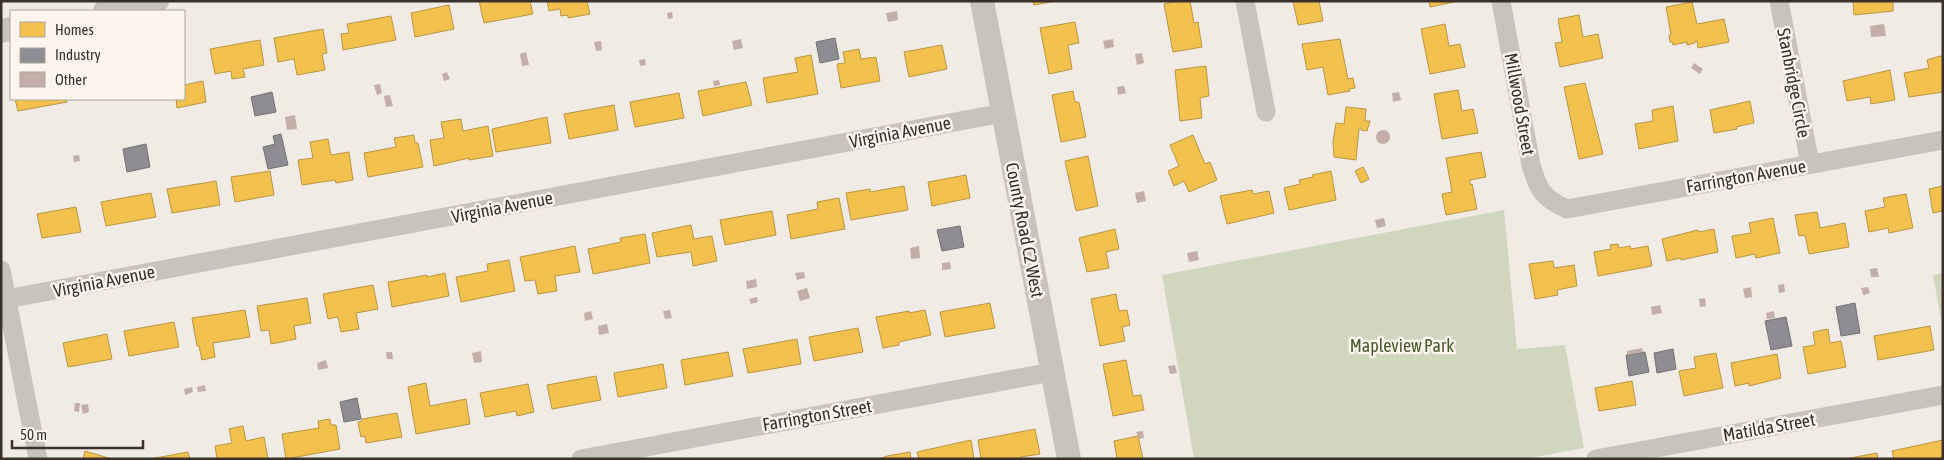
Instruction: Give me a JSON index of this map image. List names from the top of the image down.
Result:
{
  "streets": {
    "street": [
      "Stanbridge Circle",
      "Millwood Street",
      "Virginia Avenue",
      "Farrington Avenue",
      "County Road C2 West",
      "Farrington Street",
      "Matilda Street"
    ]
  },
  "crossings": [
    ["Stanbridge Circle", "Farrington Avenue"],
    ["Millwood Street", "Farrington Avenue"],
    ["Virginia Avenue", "County Road C2 West"],
    ["County Road C2 West", "Farrington Street"]
  ],
  "parks": ["Mapleview Park"],
  "legend": ["Homes", "Industry", "Other"],
  "scale_bar": "50 m"
}
